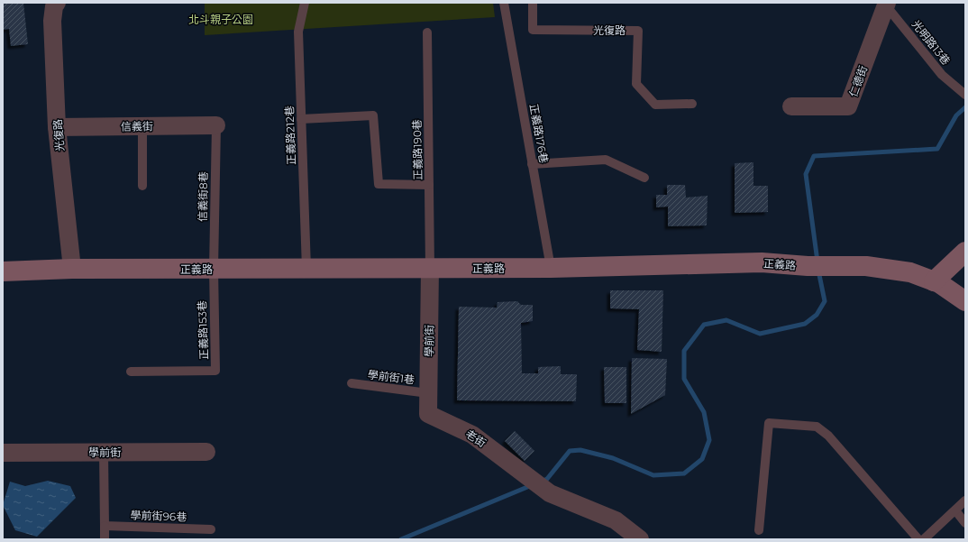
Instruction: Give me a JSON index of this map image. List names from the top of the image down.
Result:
{
  "streets": {
    "main road": ["正義路"],
    "street": [
      "光復路",
      "仁德街",
      "信義街",
      "學前街",
      "老街"
    ],
    "lane": [
      "光明路13巷",
      "正義路176巷",
      "正義路212巷",
      "正義路190巷",
      "信義街8巷",
      "正義路153巷",
      "學前街1巷",
      "學前街96巷"
    ]
  },
  "crossings": [
    ["光復路", "信義街"],
    ["光復路", "正義路"],
    ["光明路13巷", "仁德街"],
    ["信義街", "信義街8巷"],
    ["正義路176巷", "正義路"],
    ["正義路212巷", "正義路"],
    ["正義路190巷", "正義路"],
    ["正義路190巷", "學前街"],
    ["信義街8巷", "正義路"],
    ["信義街8巷", "正義路153巷"],
    ["正義路", "正義路153巷"],
    ["正義路", "學前街"],
    ["學前街", "學前街1巷"],
    ["學前街", "老街"]
  ],
  "parks": ["北斗親子公園"]
}
